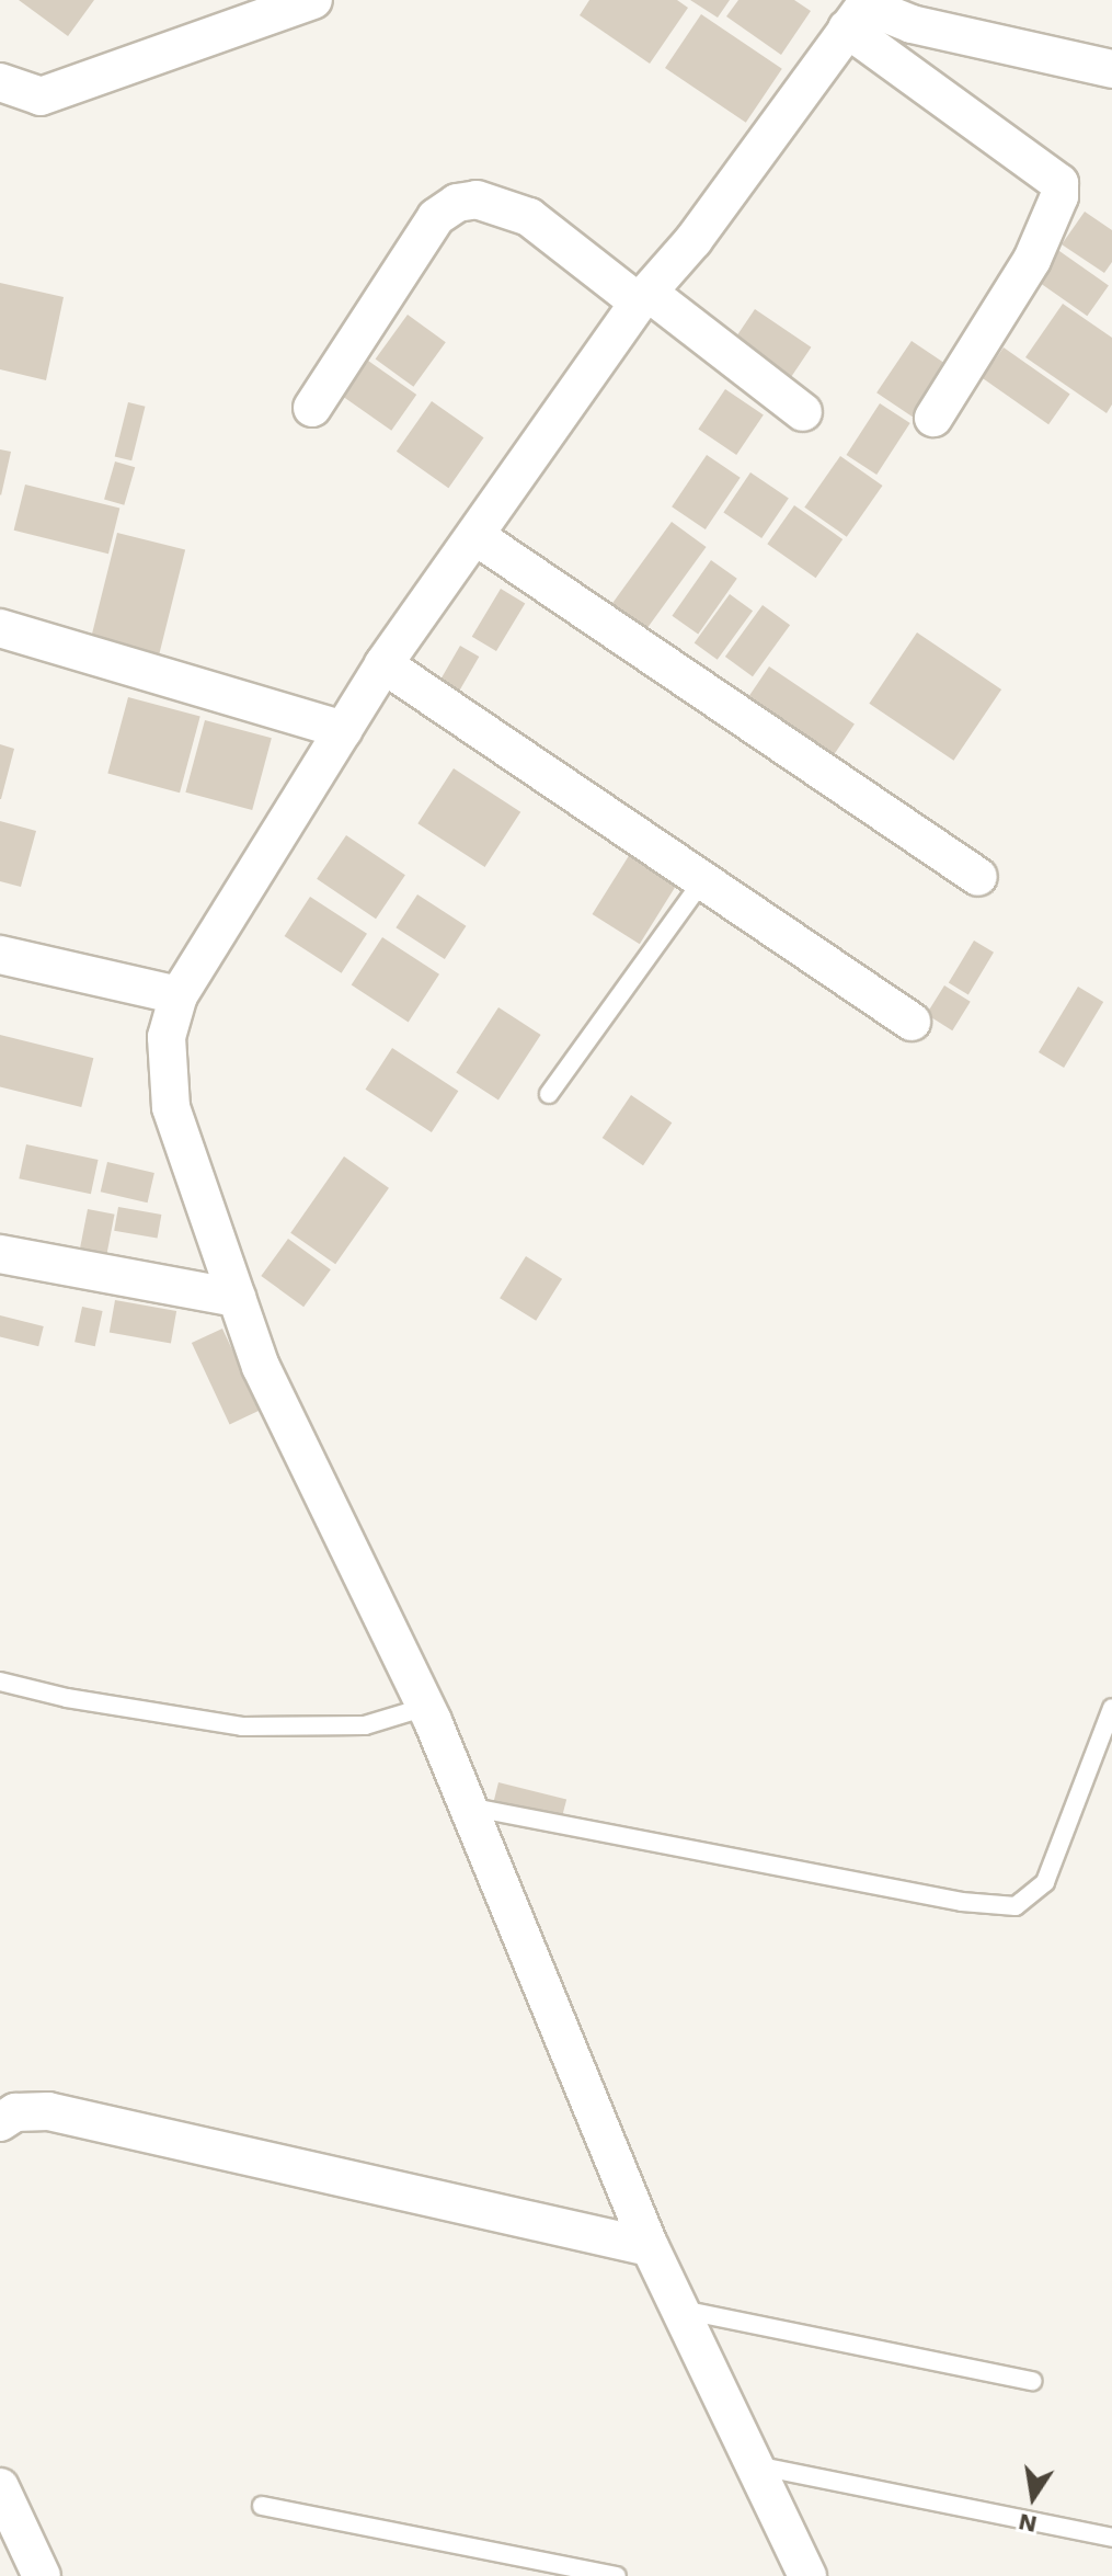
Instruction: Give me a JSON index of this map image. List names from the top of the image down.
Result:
{
  "north": "bottom"
}
